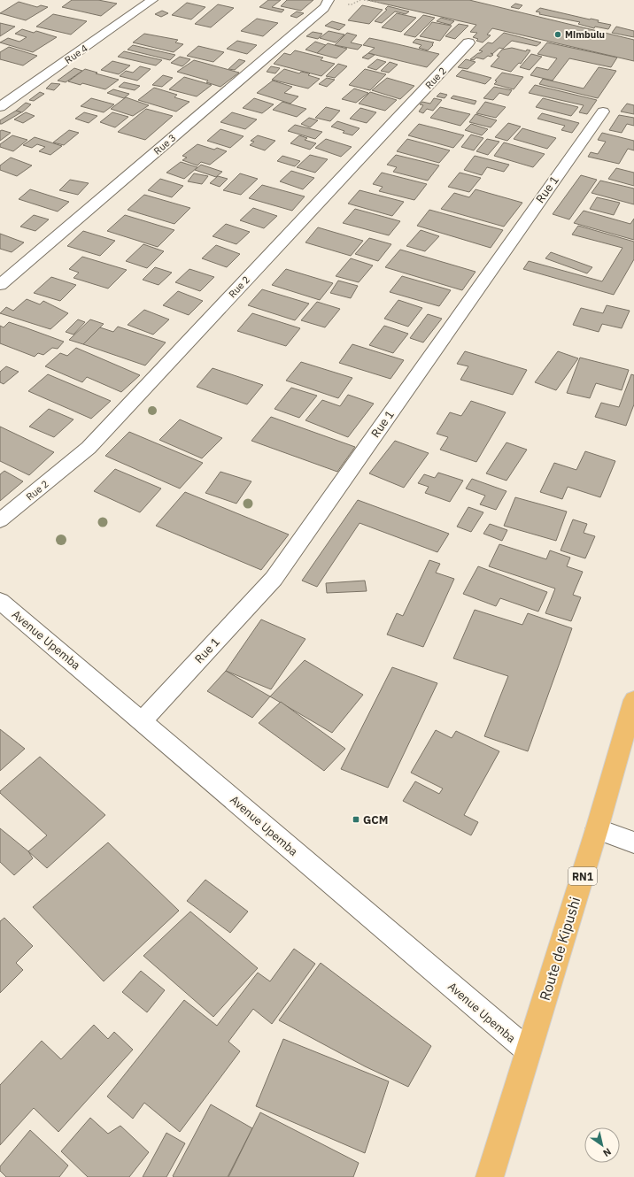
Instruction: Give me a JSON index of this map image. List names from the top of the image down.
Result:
{
  "streets": {
    "highway": ["RN1", "Route de Kipushi"],
    "street": [
      "Rue 4",
      "Rue 2",
      "Rue 3",
      "Rue 1",
      "Avenue Upemba"
    ]
  },
  "crossings": [
    ["Rue 1", "Avenue Upemba"],
    ["Avenue Upemba", "Route de Kipushi"]
  ],
  "places": {
    "other": ["Mimbulu"],
    "transit": ["GCM"]
  },
  "north": "bottom right"
}
